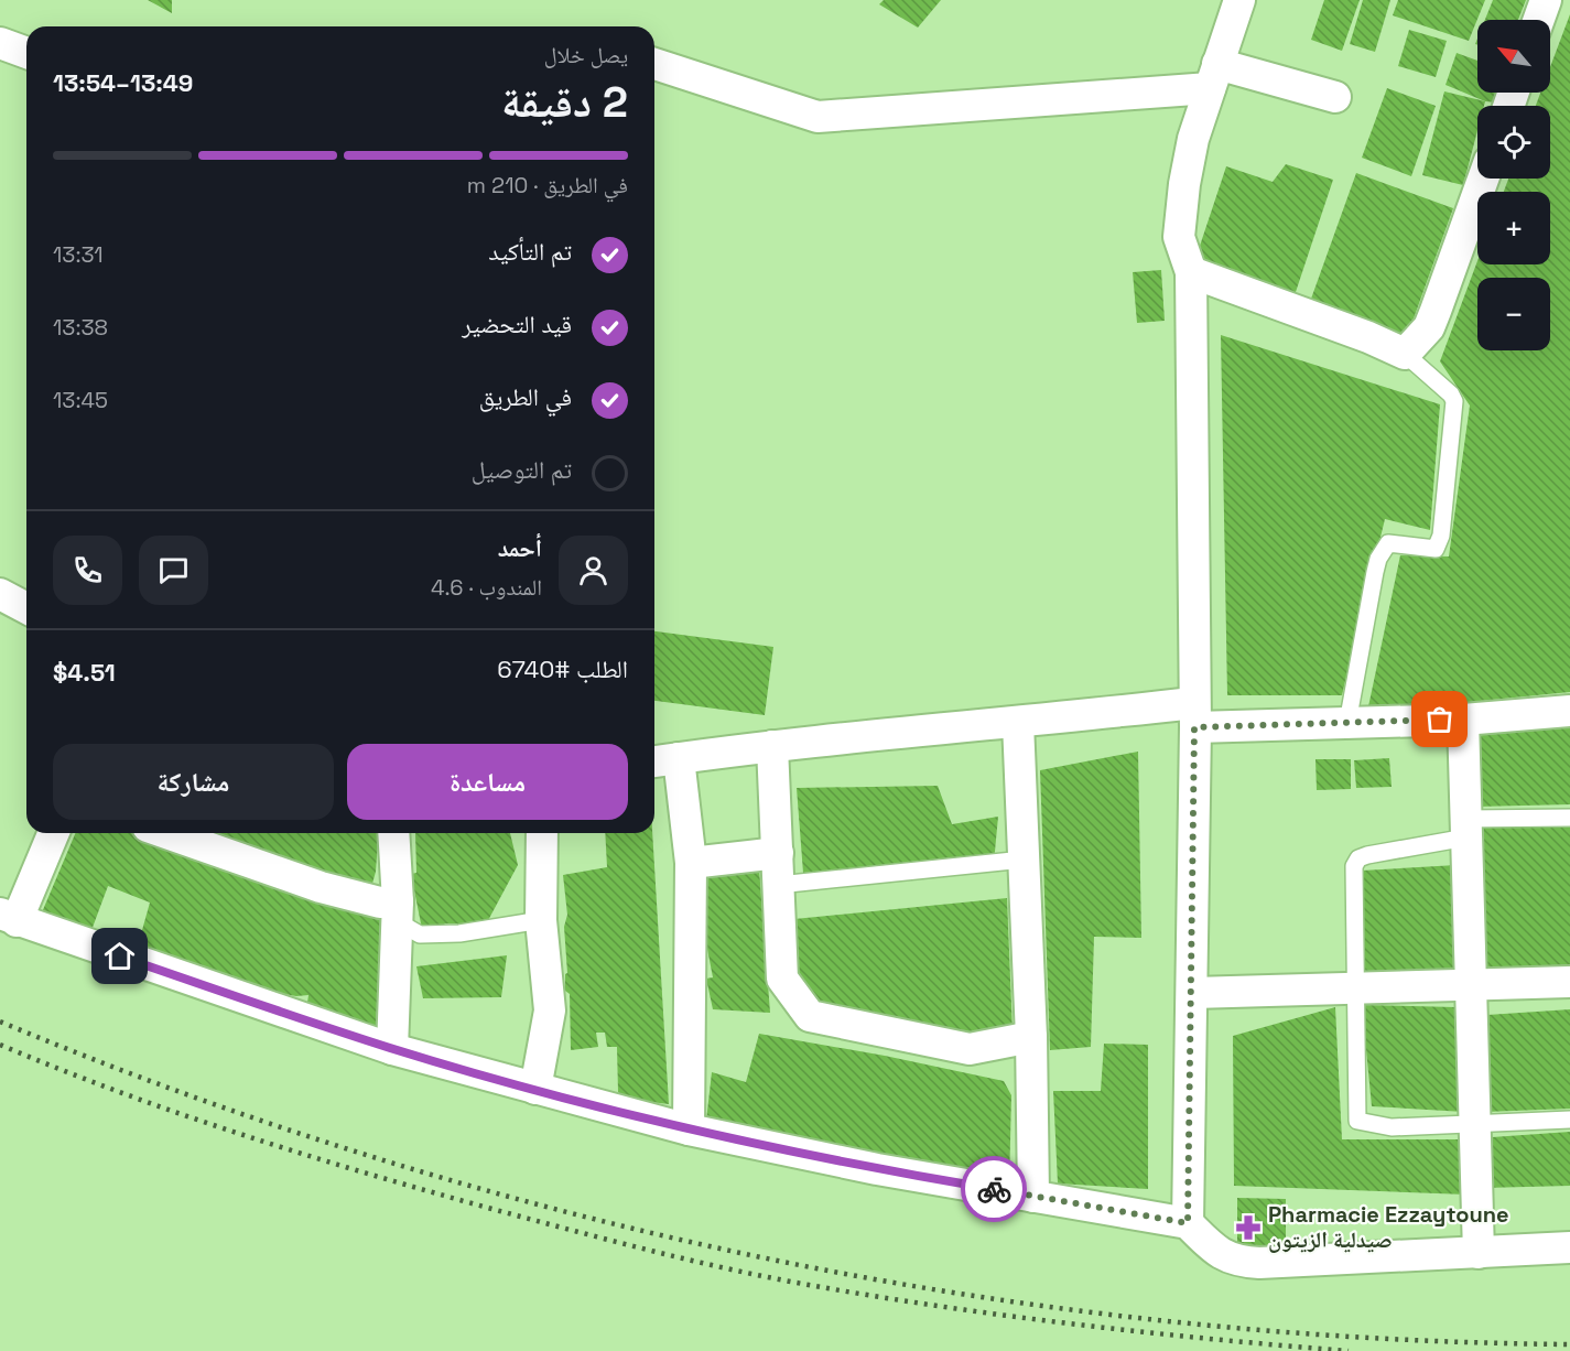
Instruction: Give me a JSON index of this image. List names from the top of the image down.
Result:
{
  "places": {
    "pharmacy": ["Pharmacie Ezzaytoune صيدلية الزيتون"]
  },
  "north": "top left",
  "page": {
    "map_buttons": ["+", "−"],
    "heading": ["2 دقيقة", "يصل خلال", "13:49–13:54"],
    "panel": [
      "أحمد",
      "المندوب · 4.6",
      "الطلب #6740",
      "$4.51"
    ],
    "bar": "في الطريق · 210 m",
    "list": [
      ["تم التأكيد", "13:31"],
      ["قيد التحضير", "13:38"],
      ["في الطريق", "13:45"],
      "تم التوصيل"
    ],
    "buttons": ["مساعدة", "مشاركة"]
  }
}
